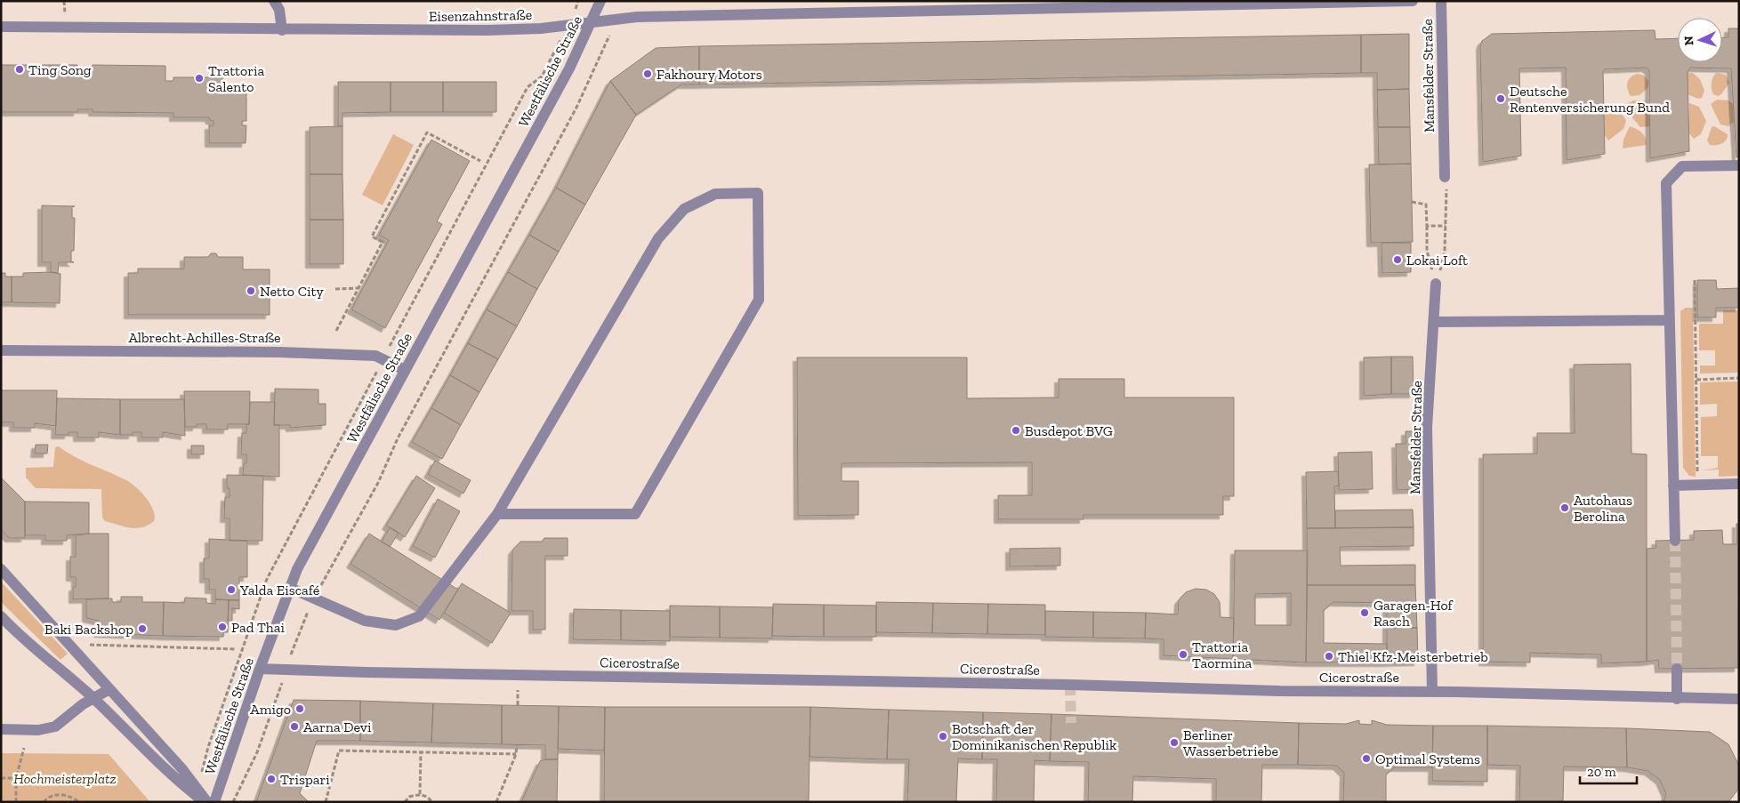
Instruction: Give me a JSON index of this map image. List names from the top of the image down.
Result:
{
  "streets": {
    "street": [
      "Eisenzahnstraße",
      "Westfälische Straße",
      "Mansfelder Straße",
      "Albrecht-Achilles-Straße",
      "Cicerostraße"
    ]
  },
  "crossings": [
    ["Eisenzahnstraße", "Westfälische Straße"],
    ["Westfälische Straße", "Albrecht-Achilles-Straße"],
    ["Westfälische Straße", "Cicerostraße"],
    ["Mansfelder Straße", "Cicerostraße"]
  ],
  "parks": ["Hochmeisterplatz"],
  "places": [
    "Ting Song",
    "Fakhoury Motors",
    "Trattoria Salento",
    "Deutsche Rentenversicherung Bund",
    "Lokai Loft",
    "Netto City",
    "Busdepot BVG",
    "Autohaus Berolina",
    "Yalda Eiscafé",
    "Garagen-Hof Rasch",
    "Pad Thai",
    "Baki Backshop",
    "Trattoria Taormina",
    "Thiel Kfz-Meisterbetrieb",
    "Amigo",
    "Aarna Devi",
    "Botschaft der Dominikanischen Republik",
    "Berliner Wasserbetriebe",
    "Optimal Systems",
    "Trispari"
  ],
  "scale_bar": "20 m",
  "north": "left"
}
